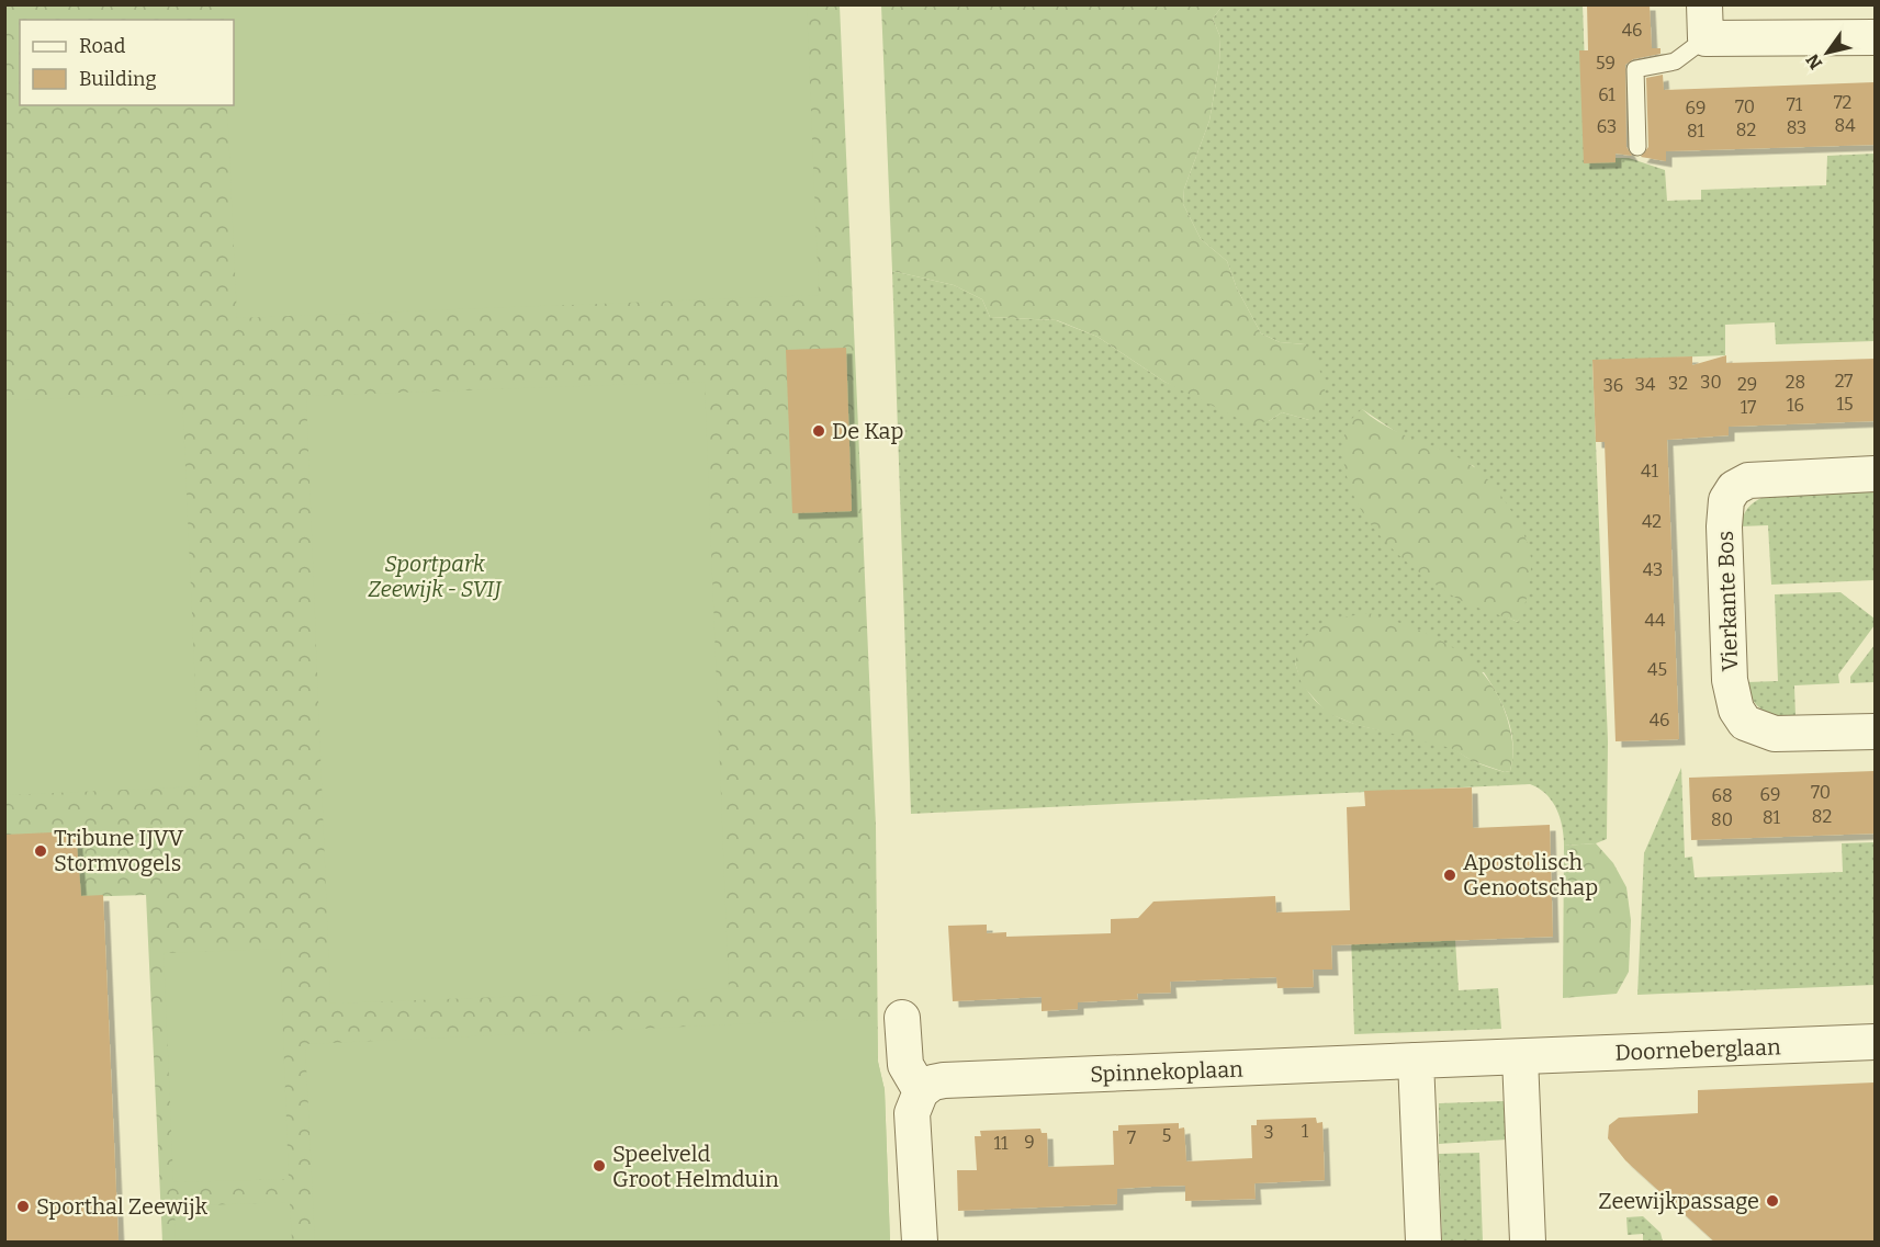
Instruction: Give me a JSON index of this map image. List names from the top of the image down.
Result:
{
  "streets": {
    "street": ["Vierkante Bos", "Doorneberglaan", "Spinnekoplaan"]
  },
  "crossings": [
    ["Doorneberglaan", "Spinnekoplaan"]
  ],
  "parks": ["Sportpark Zeewijk - SVIJ"],
  "places": [
    "De Kap",
    "Tribune IJVV Stormvogels",
    "Apostolisch Genootschap",
    "Speelveld Groot Helmduin",
    "Zeewijkpassage",
    "Sporthal Zeewijk"
  ],
  "house_numbers": [
    "46",
    "59",
    "61",
    "72",
    "71",
    "70",
    "69",
    "84",
    "63",
    "83",
    "82",
    "81",
    "27",
    "30",
    "28",
    "32",
    "34",
    "29",
    "36",
    "15",
    "16",
    "17",
    "41",
    "42",
    "43",
    "44",
    "45",
    "46",
    "70",
    "69",
    "68",
    "82",
    "81",
    "80",
    "1",
    "3",
    "5",
    "7",
    "9",
    "11"
  ],
  "legend": ["Road", "Building"],
  "north": "bottom left"
}
